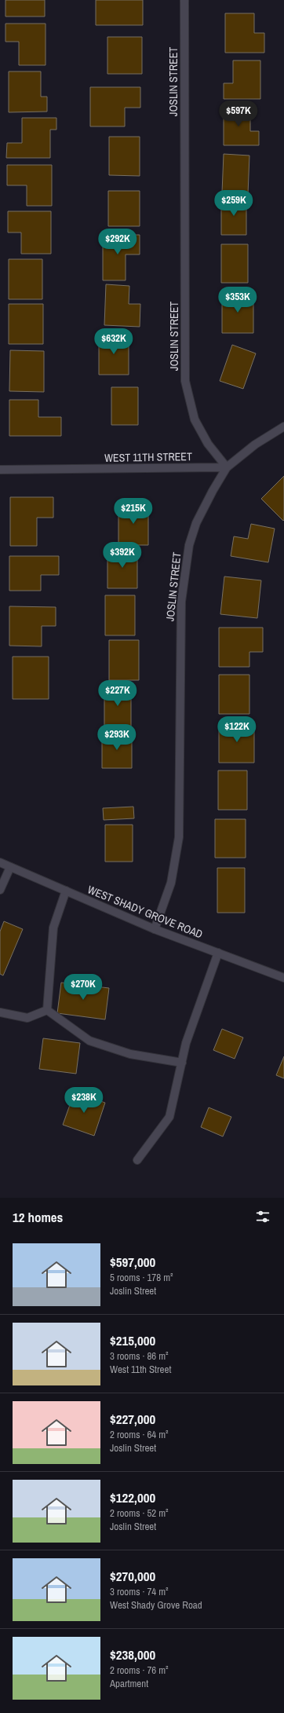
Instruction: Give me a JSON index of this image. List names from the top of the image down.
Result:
{
  "streets": {
    "street": ["JOSLIN STREET", "WEST 11TH STREET", "WEST SHADY GROVE ROAD"]
  },
  "crossings": [
    ["JOSLIN STREET", "WEST 11TH STREET"],
    ["JOSLIN STREET", "WEST SHADY GROVE ROAD"]
  ],
  "page": {
    "price": [
      "$597K",
      "$259K",
      "$292K",
      "$353K",
      "$632K",
      "$215K",
      "$392K",
      "$227K",
      "$122K",
      "$293K",
      "$270K",
      "$238K"
    ],
    "heading": "12 homes",
    "list": [
      {
        "name": "$597,000",
        "note": "5 rooms · 178 m² · Joslin Street"
      },
      {
        "name": "$215,000",
        "note": "3 rooms · 86 m² · West 11th Street"
      },
      {
        "name": "$227,000",
        "note": "2 rooms · 64 m² · Joslin Street"
      },
      {
        "name": "$122,000",
        "note": "2 rooms · 52 m² · Joslin Street"
      },
      {
        "name": "$270,000",
        "note": "3 rooms · 74 m² · West Shady Grove Road"
      },
      {
        "name": "$238,000",
        "note": "2 rooms · 76 m² · Apartment"
      }
    ]
  }
}
